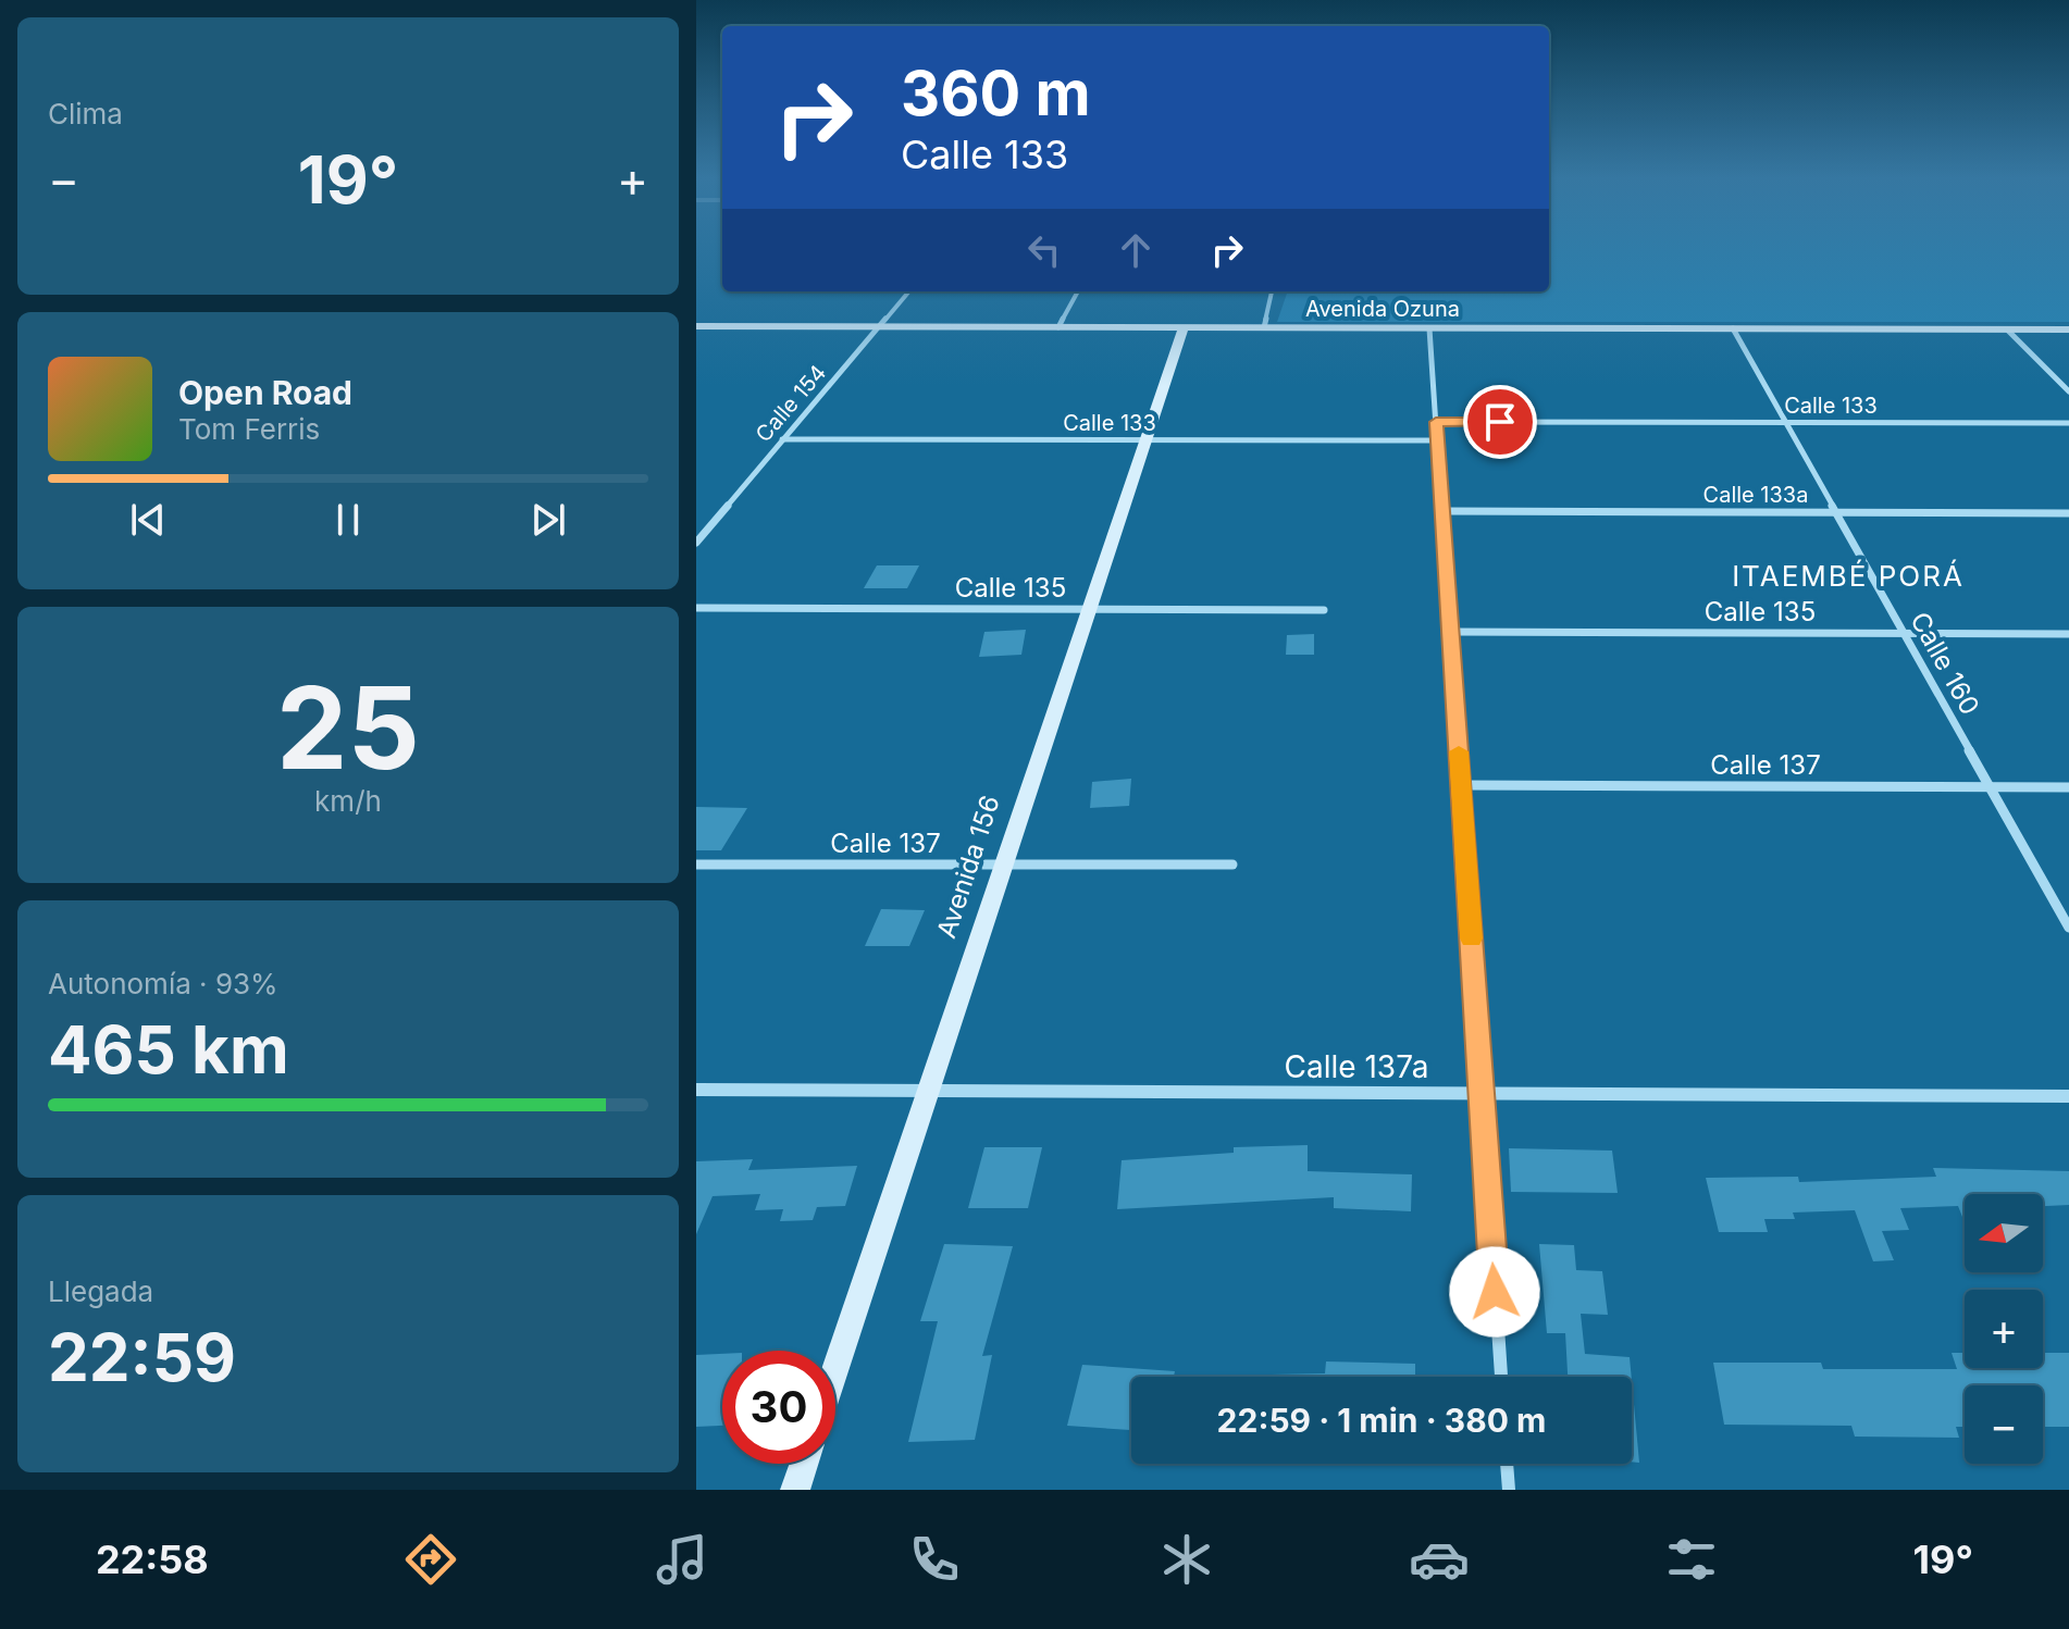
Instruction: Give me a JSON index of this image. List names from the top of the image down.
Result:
{
  "streets": {
    "main road": ["Avenida Ozuna", "Avenida 156"],
    "street": [
      "Calle 154",
      "Calle 133",
      "Calle 133a",
      "Calle 135",
      "Calle 160",
      "Calle 137",
      "Calle 137a"
    ]
  },
  "crossings": [
    ["Avenida Ozuna", "Calle 154"],
    ["Avenida Ozuna", "Calle 160"],
    ["Avenida Ozuna", "Avenida 156"],
    ["Calle 154", "Calle 133"],
    ["Calle 133", "Calle 160"],
    ["Calle 133", "Avenida 156"],
    ["Calle 133a", "Calle 160"],
    ["Calle 135", "Calle 160"],
    ["Calle 135", "Avenida 156"],
    ["Calle 160", "Calle 137"],
    ["Calle 137", "Avenida 156"],
    ["Avenida 156", "Calle 137a"]
  ],
  "districts": ["ITAEMBÉ PORÁ"],
  "north": "left",
  "page": {
    "tile": [
      "Clima",
      ["25", "km/h"],
      ["Autonomía · 93%", "465 km"],
      ["Llegada", "22:59"]
    ],
    "turn": ["360 m", "Calle 133"],
    "heat": ["−", "19°", "+"],
    "song": ["Open Road", "Tom Ferris"],
    "map_buttons": ["+", "−"],
    "limit": "30",
    "trip": "22:59 · 1 min · 380 m",
    "tabs": ["22:58", "19°"]
  }
}
